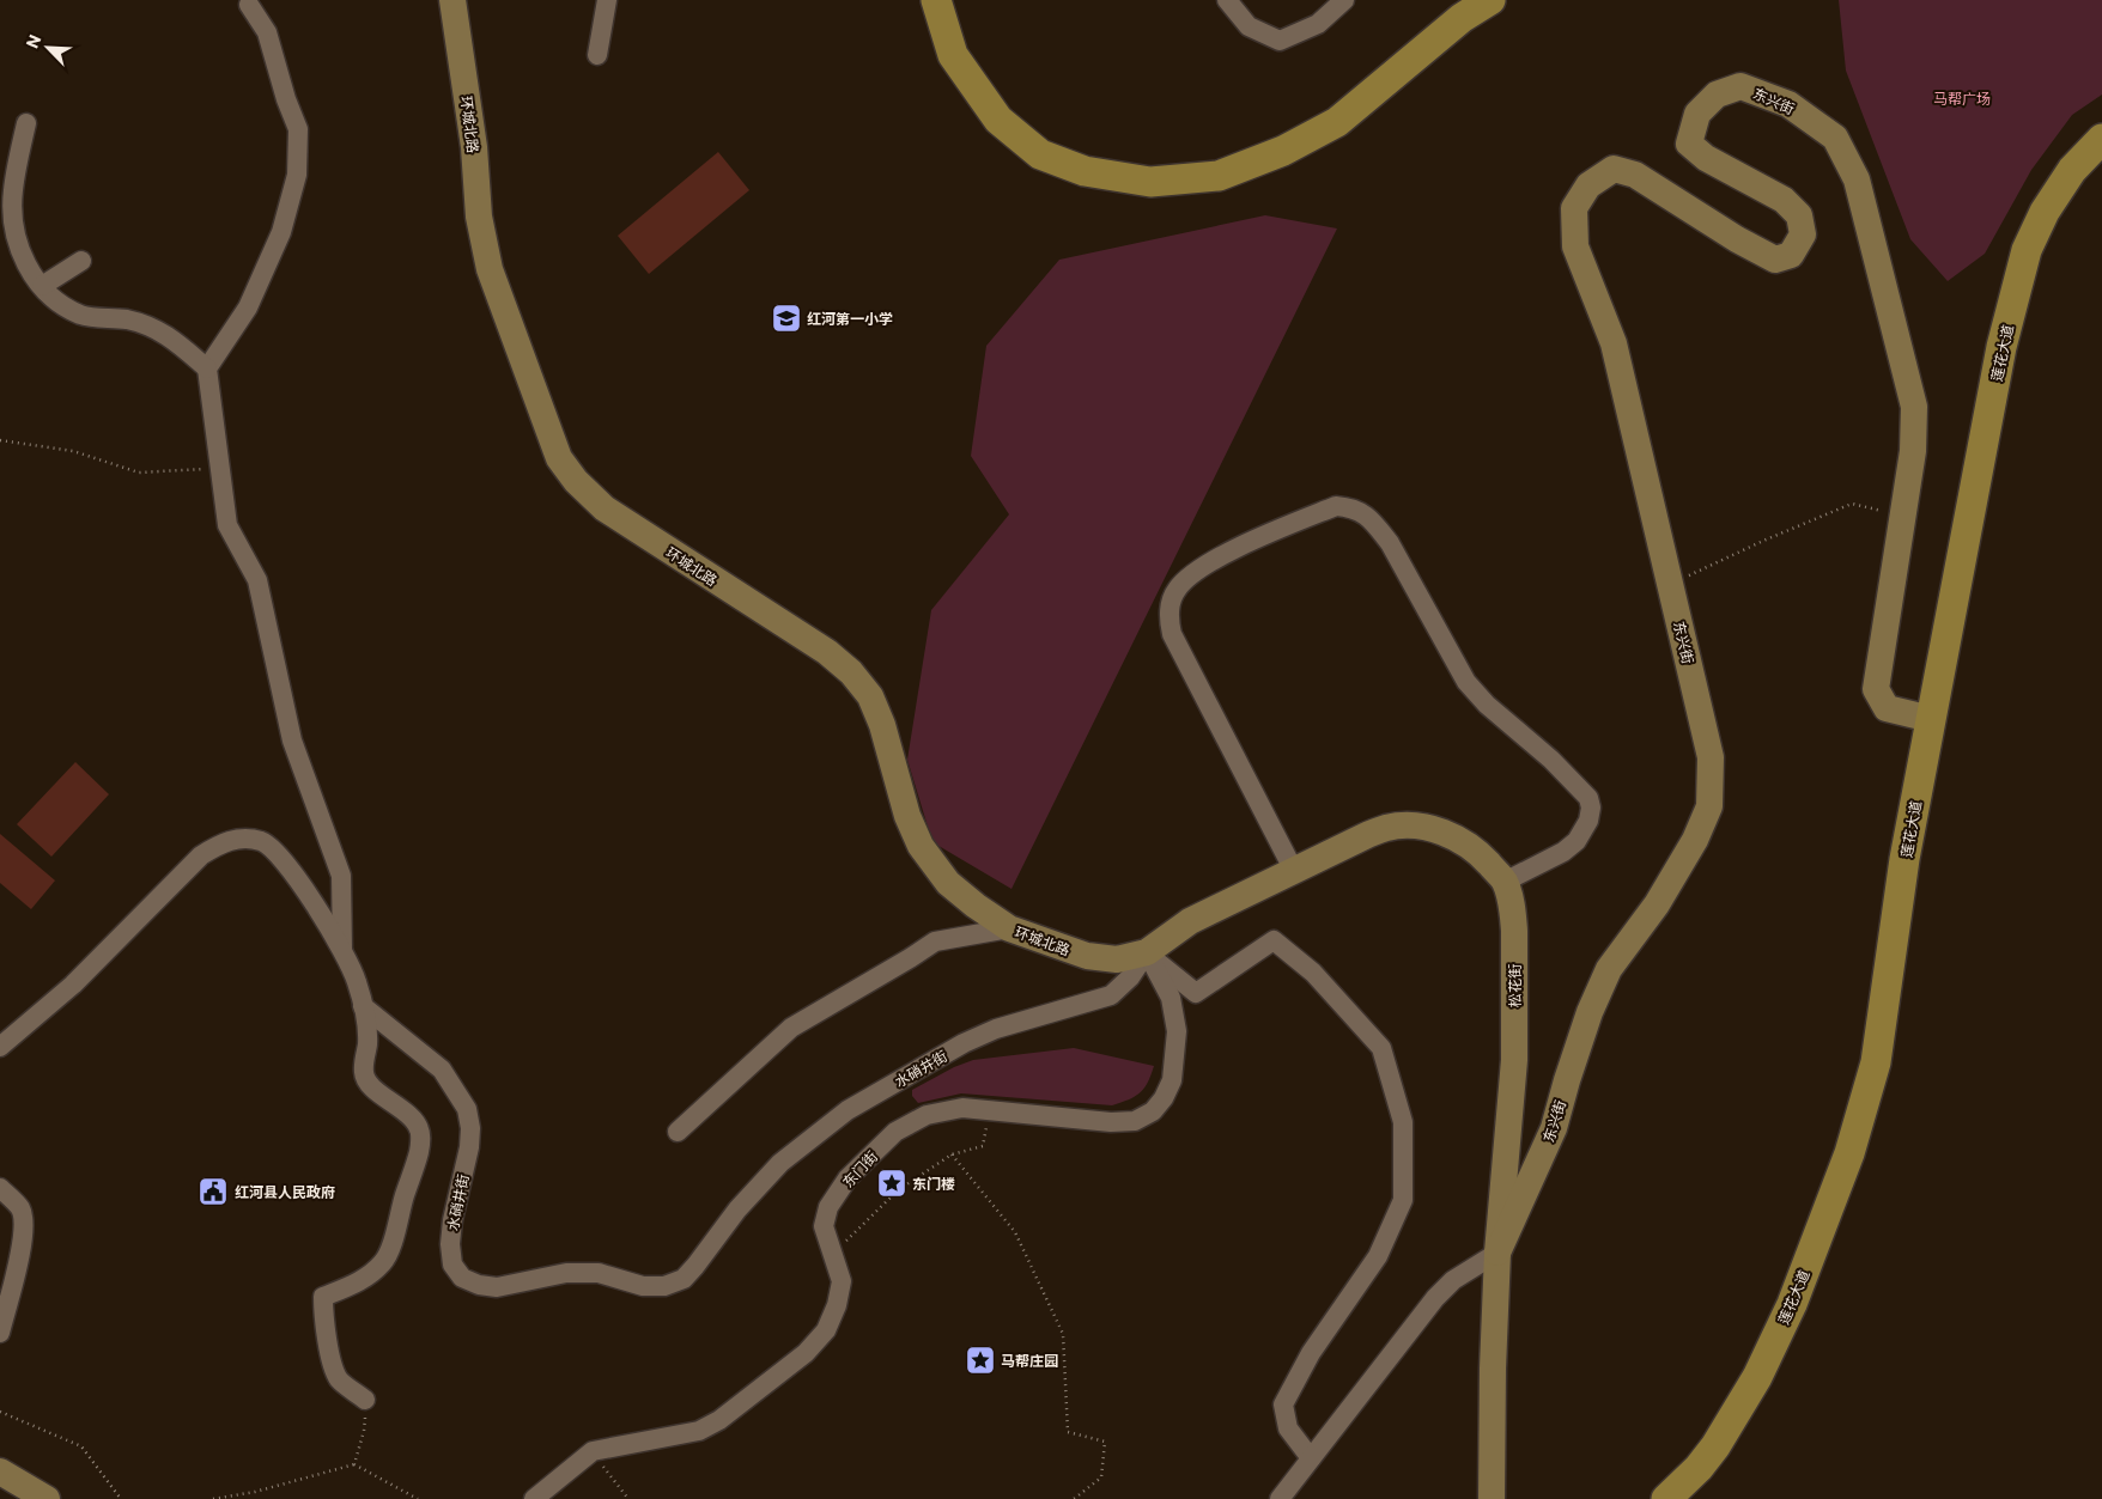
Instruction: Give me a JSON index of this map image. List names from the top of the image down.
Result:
{
  "streets": {
    "main road": ["莲花大道"],
    "street": [
      "东兴街",
      "环城北路",
      "松花街",
      "水硝井街",
      "东门街"
    ]
  },
  "crossings": [
    ["东兴街", "莲花大道"],
    ["东兴街", "松花街"],
    ["环城北路", "松花街"],
    ["环城北路", "水硝井街"],
    ["环城北路", "东门街"],
    ["松花街", "水硝井街"],
    ["松花街", "东门街"],
    ["水硝井街", "东门街"]
  ],
  "parks": ["马帮广场"],
  "places": {
    "school or university": ["红河第一小学"],
    "place": ["东门楼", "马帮庄园"],
    "public building": ["红河县人民政府"]
  },
  "north": "top left"
}
